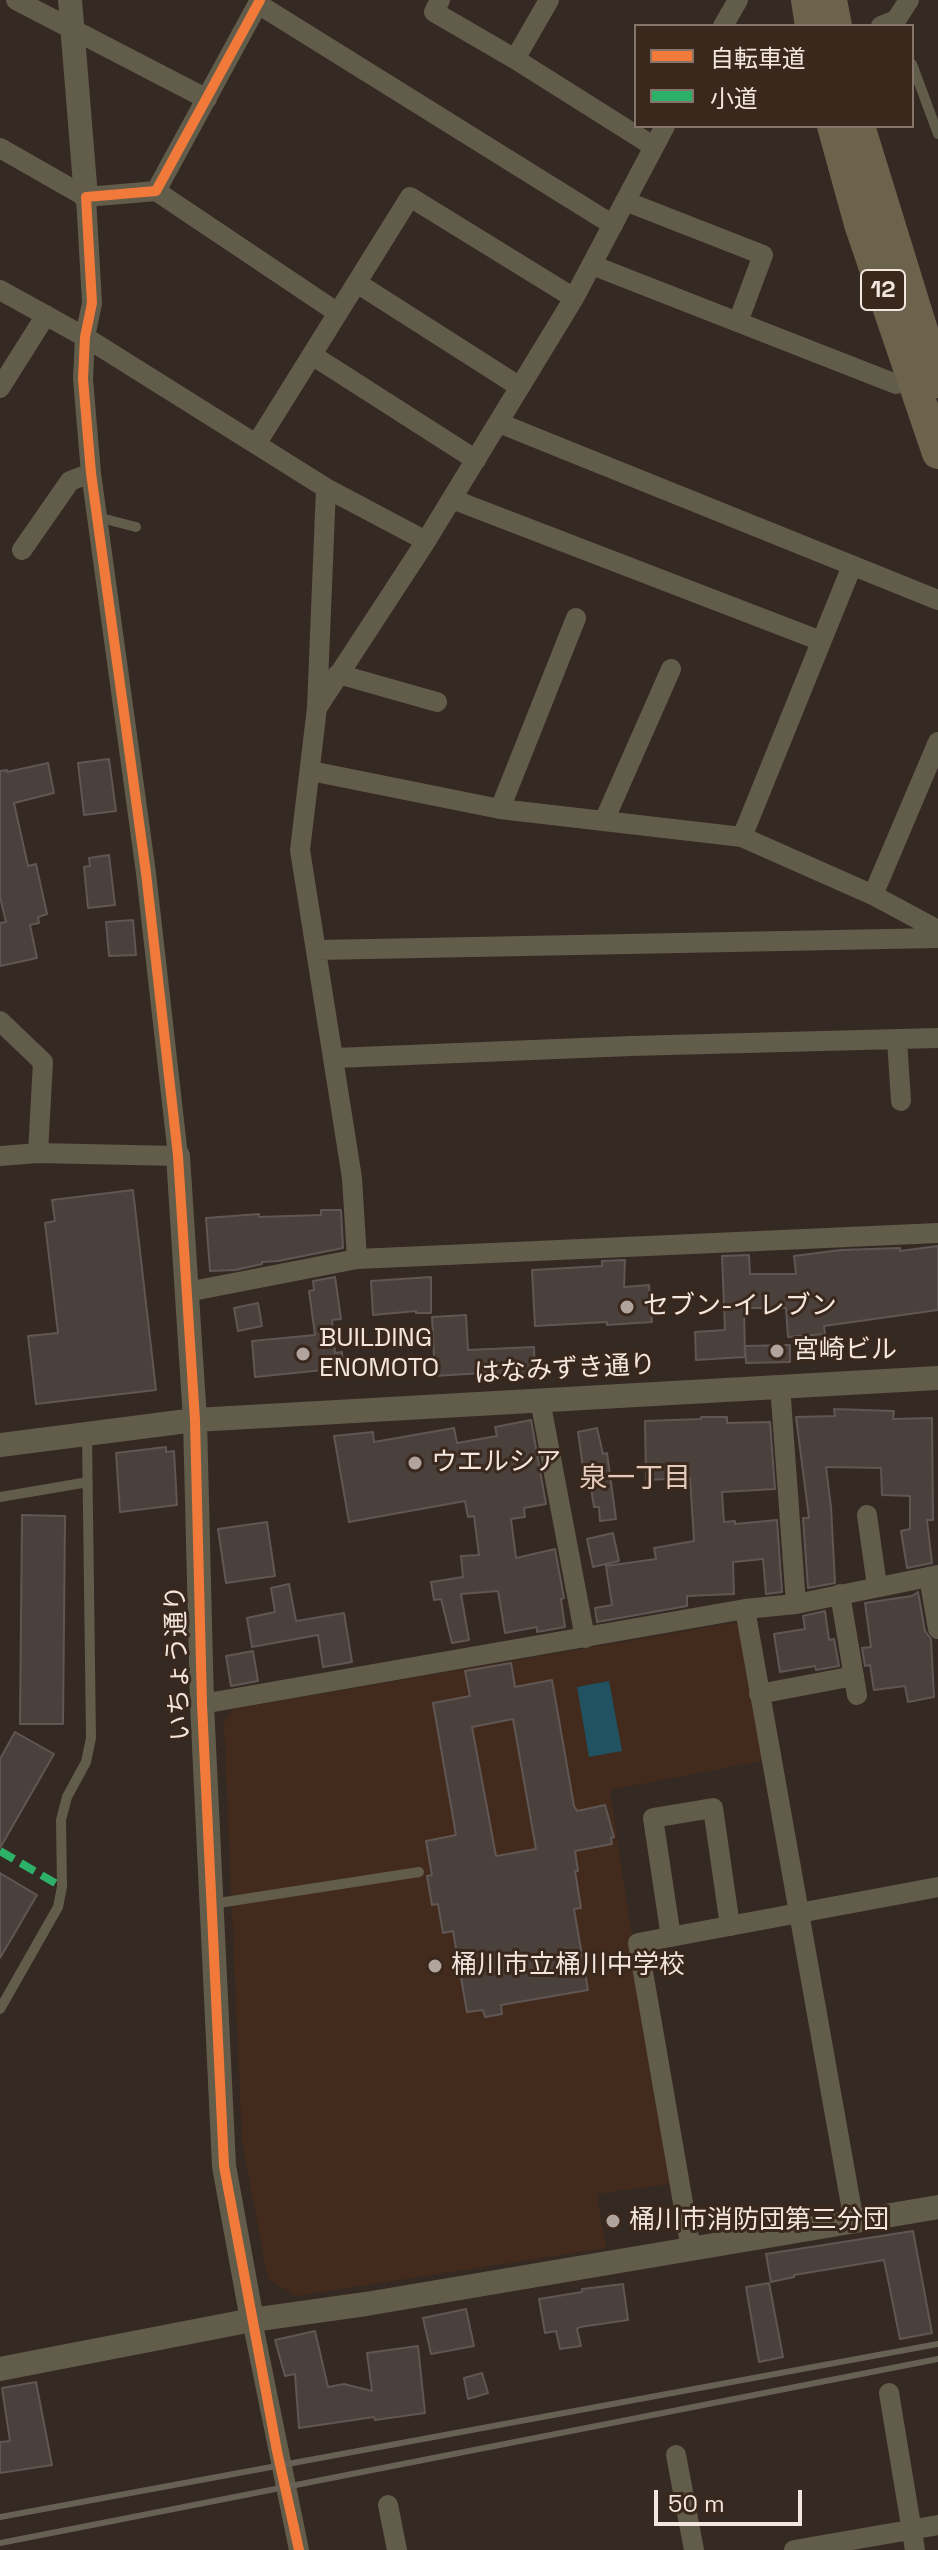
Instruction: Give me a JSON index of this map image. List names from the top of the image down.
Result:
{
  "streets": {
    "main road": ["12"],
    "street": ["はなみずき通り", "いちょう通り"]
  },
  "crossings": [
    ["はなみずき通り", "いちょう通り"]
  ],
  "districts": ["泉一丁目"],
  "places": [
    "セブン-イレブン",
    "宮崎ビル",
    "BUILDING ENOMOTO",
    "ウエルシア",
    "桶川市立桶川中学校",
    "桶川市消防団第三分団"
  ],
  "legend": ["自転車道", "小道"],
  "scale_bar": "50 m"
}
